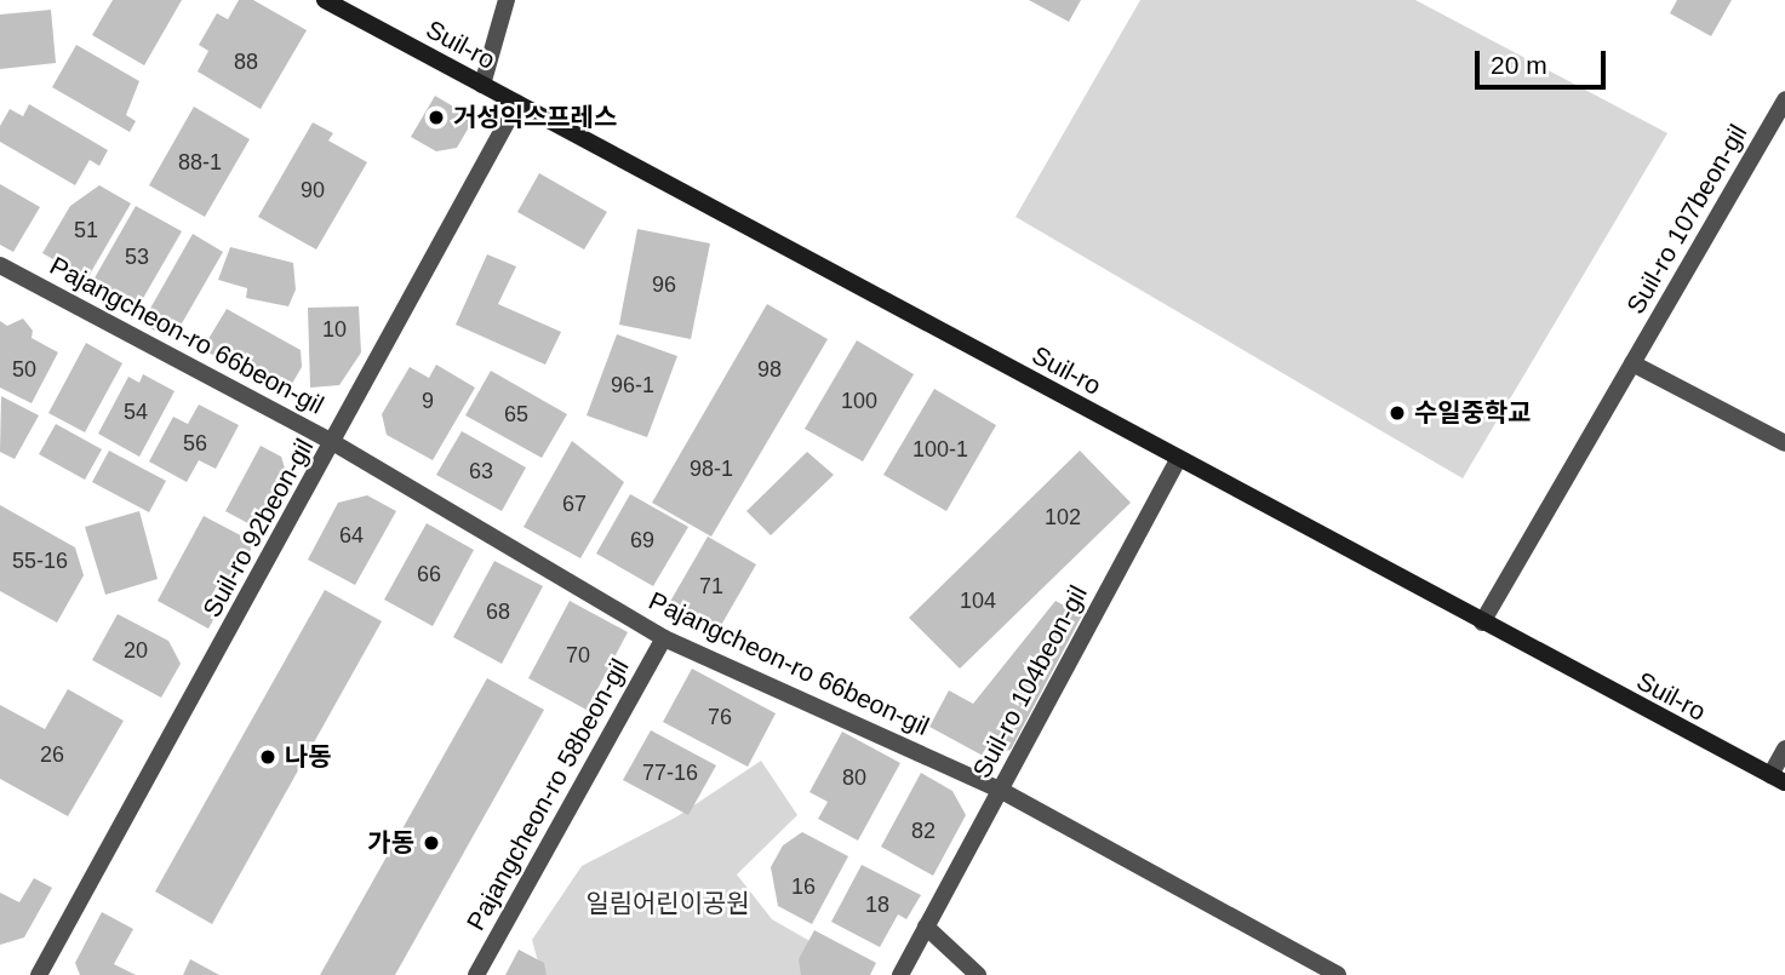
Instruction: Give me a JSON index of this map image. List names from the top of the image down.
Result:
{
  "streets": {
    "street": [
      "Suil-ro",
      "Suil-ro 107beon-gil",
      "Pajangcheon-ro 66beon-gil",
      "Suil-ro 92beon-gil",
      "Suil-ro 104beon-gil",
      "Pajangcheon-ro 58beon-gil"
    ]
  },
  "crossings": [
    ["Suil-ro", "Suil-ro 107beon-gil"],
    ["Suil-ro", "Suil-ro 92beon-gil"],
    ["Suil-ro", "Suil-ro 104beon-gil"],
    ["Pajangcheon-ro 66beon-gil", "Suil-ro 92beon-gil"],
    ["Pajangcheon-ro 66beon-gil", "Suil-ro 104beon-gil"],
    ["Pajangcheon-ro 66beon-gil", "Pajangcheon-ro 58beon-gil"]
  ],
  "parks": ["일림어린이공원"],
  "places": [
    "거성익스프레스",
    "수일중학교",
    "나동",
    "가동"
  ],
  "house_numbers": [
    "88",
    "88-1",
    "90",
    "51",
    "53",
    "96",
    "10",
    "50",
    "98",
    "96-1",
    "9",
    "100",
    "54",
    "65",
    "56",
    "100-1",
    "98-1",
    "63",
    "67",
    "102",
    "64",
    "69",
    "55-16",
    "66",
    "71",
    "104",
    "68",
    "20",
    "70",
    "76",
    "26",
    "77-16",
    "80",
    "82",
    "16",
    "18"
  ],
  "scale_bar": "20 m"
}
